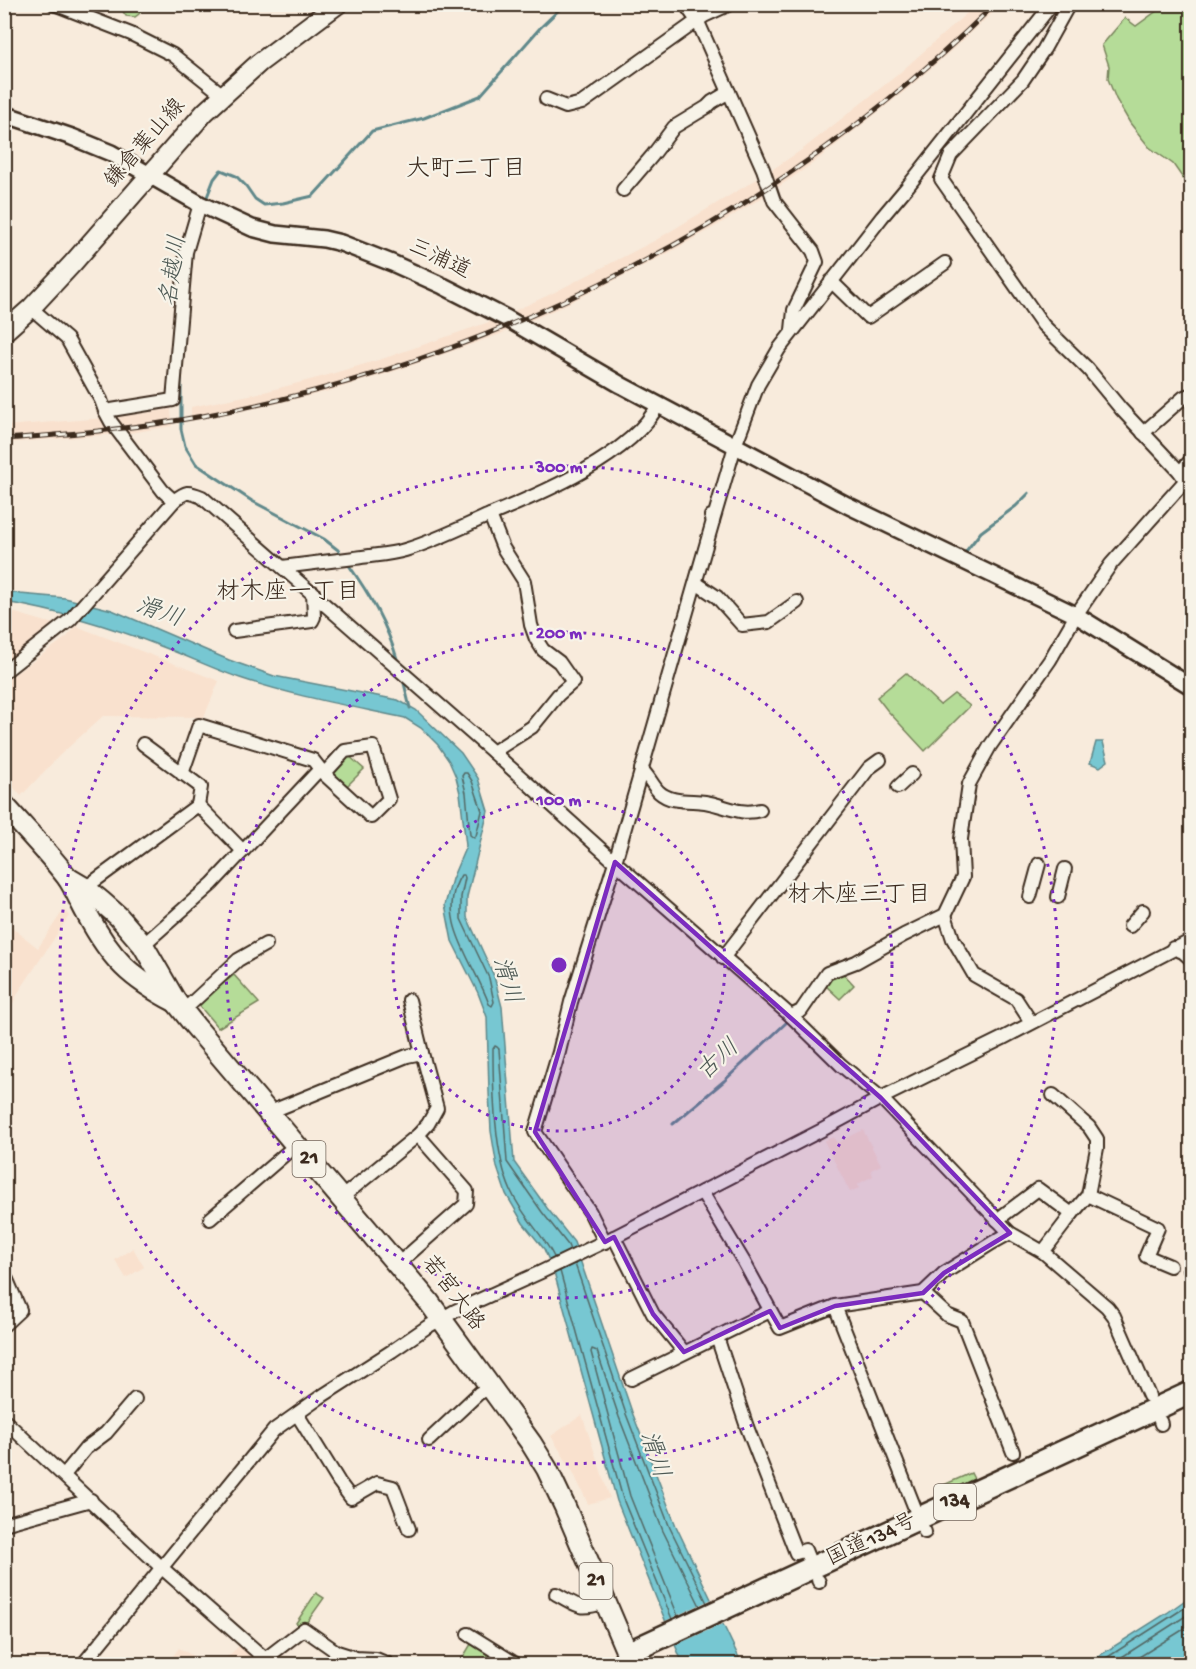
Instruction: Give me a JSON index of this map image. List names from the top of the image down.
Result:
{
  "streets": {
    "highway": ["134", "国道134号"],
    "main road": ["鎌倉葉山線", "21", "若宮大路"],
    "street": ["三浦道"]
  },
  "crossings": [
    ["鎌倉葉山線", "三浦道"],
    ["若宮大路", "国道134号"]
  ],
  "districts": ["大町二丁目", "材木座一丁目", "材木座三丁目"],
  "water": ["名越川", "滑川", "古川"],
  "rings": ["300 m", "200 m", "100 m"]
}
